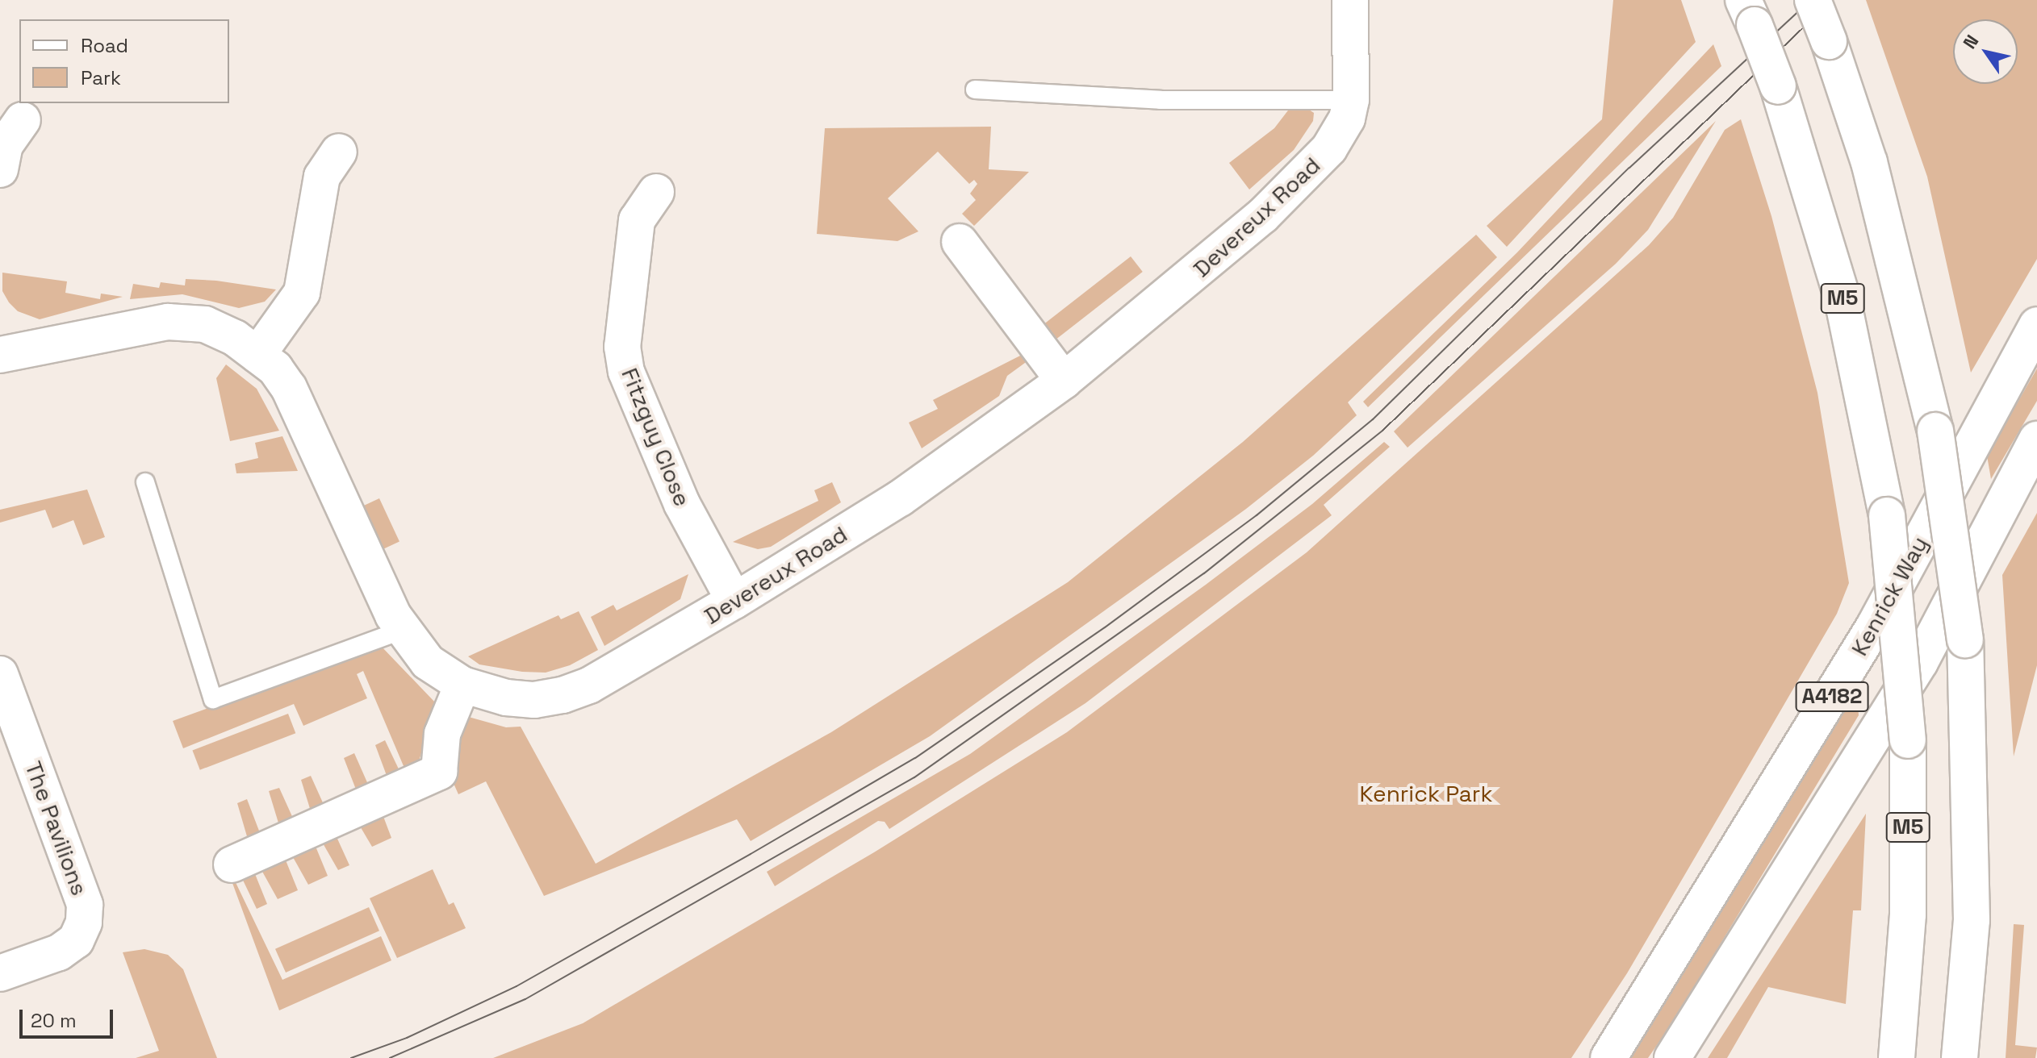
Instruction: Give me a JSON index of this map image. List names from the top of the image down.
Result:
{
  "streets": {
    "main road": [
      "Devereux Road",
      "M5",
      "Fitzguy Close",
      "Kenrick Way",
      "A4182",
      "The Pavilions"
    ]
  },
  "crossings": [
    ["Devereux Road", "Fitzguy Close"]
  ],
  "parks": ["Kenrick Park"],
  "legend": ["Road", "Park"],
  "scale_bar": "20 m",
  "north": "top left"
}
